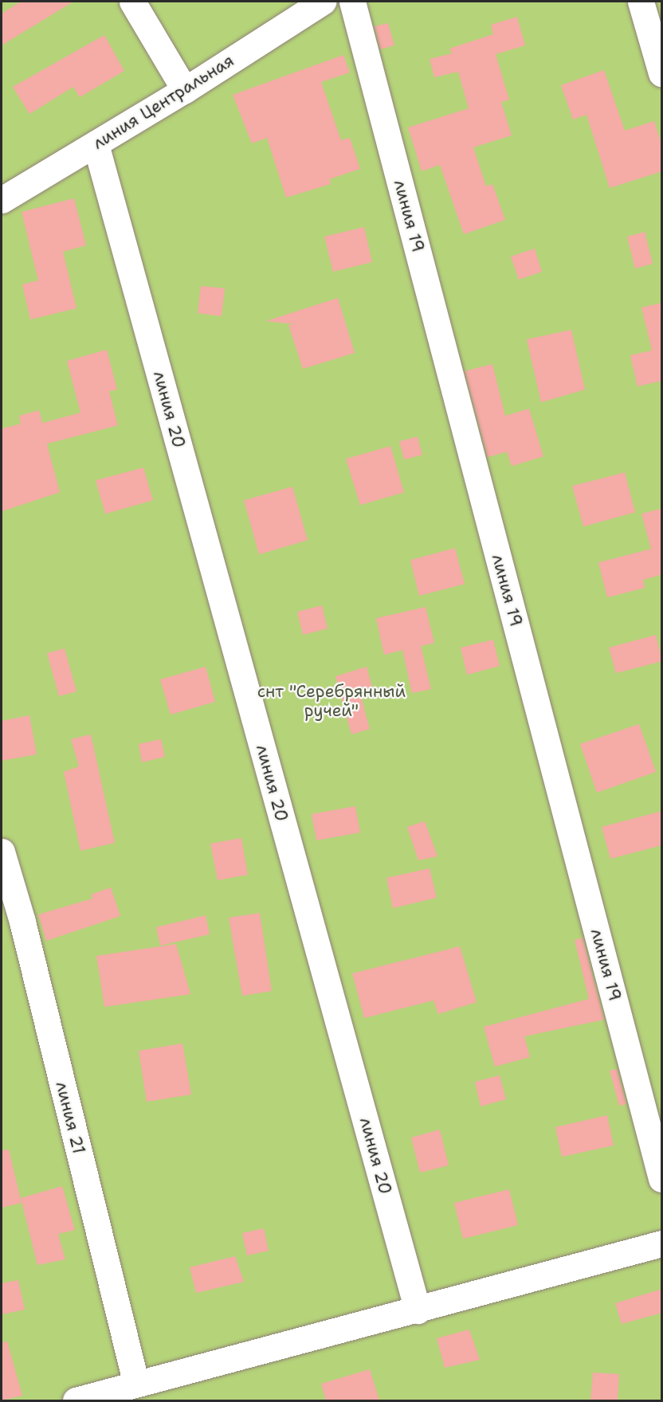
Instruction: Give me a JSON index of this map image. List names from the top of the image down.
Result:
{
  "streets": {
    "street": [
      "линия Центральная",
      "линия 19",
      "линия 20",
      "линия 21"
    ]
  },
  "crossings": [
    ["линия Центральная", "линия 20"]
  ],
  "parks": ["снт \"Серебрянный ручей\""]
}
